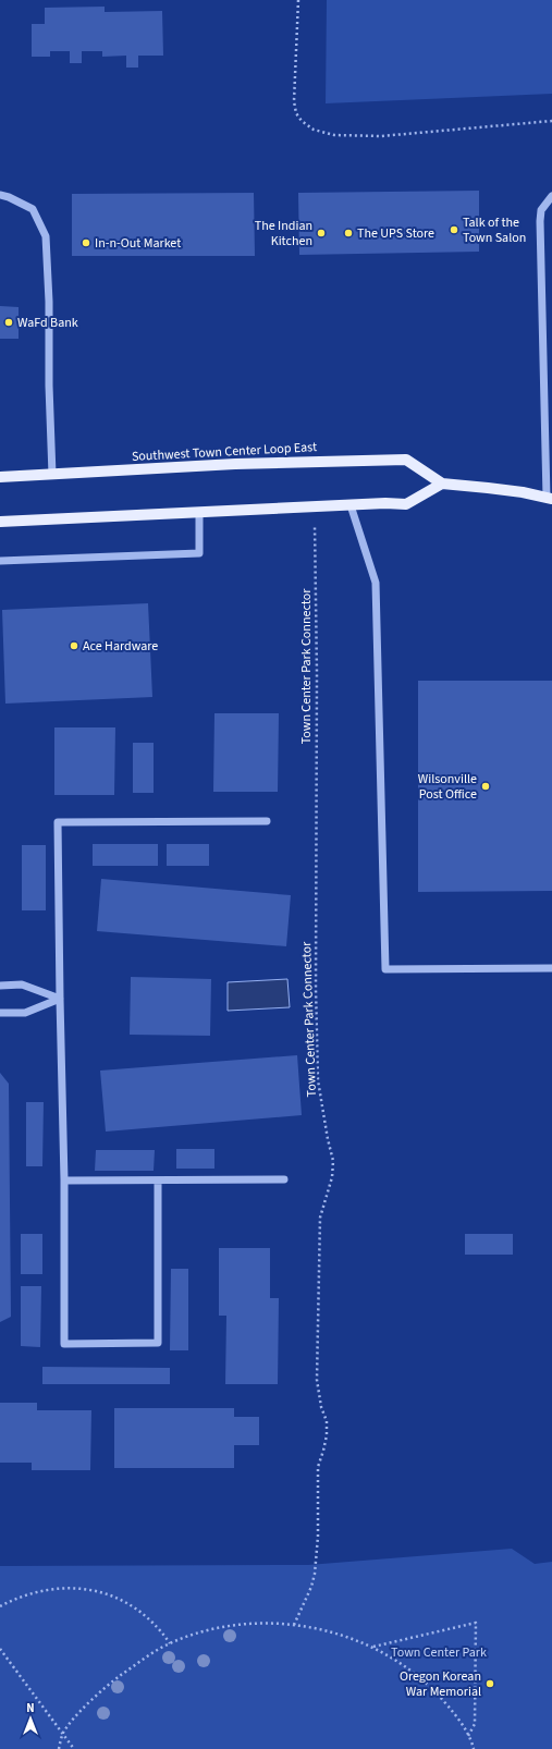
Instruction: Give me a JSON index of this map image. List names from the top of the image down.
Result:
{
  "streets": {
    "main road": ["Southwest Town Center Loop East"],
    "path": ["Town Center Park Connector"]
  },
  "parks": ["Town Center Park"],
  "places": [
    "Talk of the Town Salon",
    "The Indian Kitchen",
    "The UPS Store",
    "In-n-Out Market",
    "WaFd Bank",
    "Ace Hardware",
    "Wilsonville Post Office",
    "Oregon Korean War Memorial"
  ],
  "north": "top"
}
